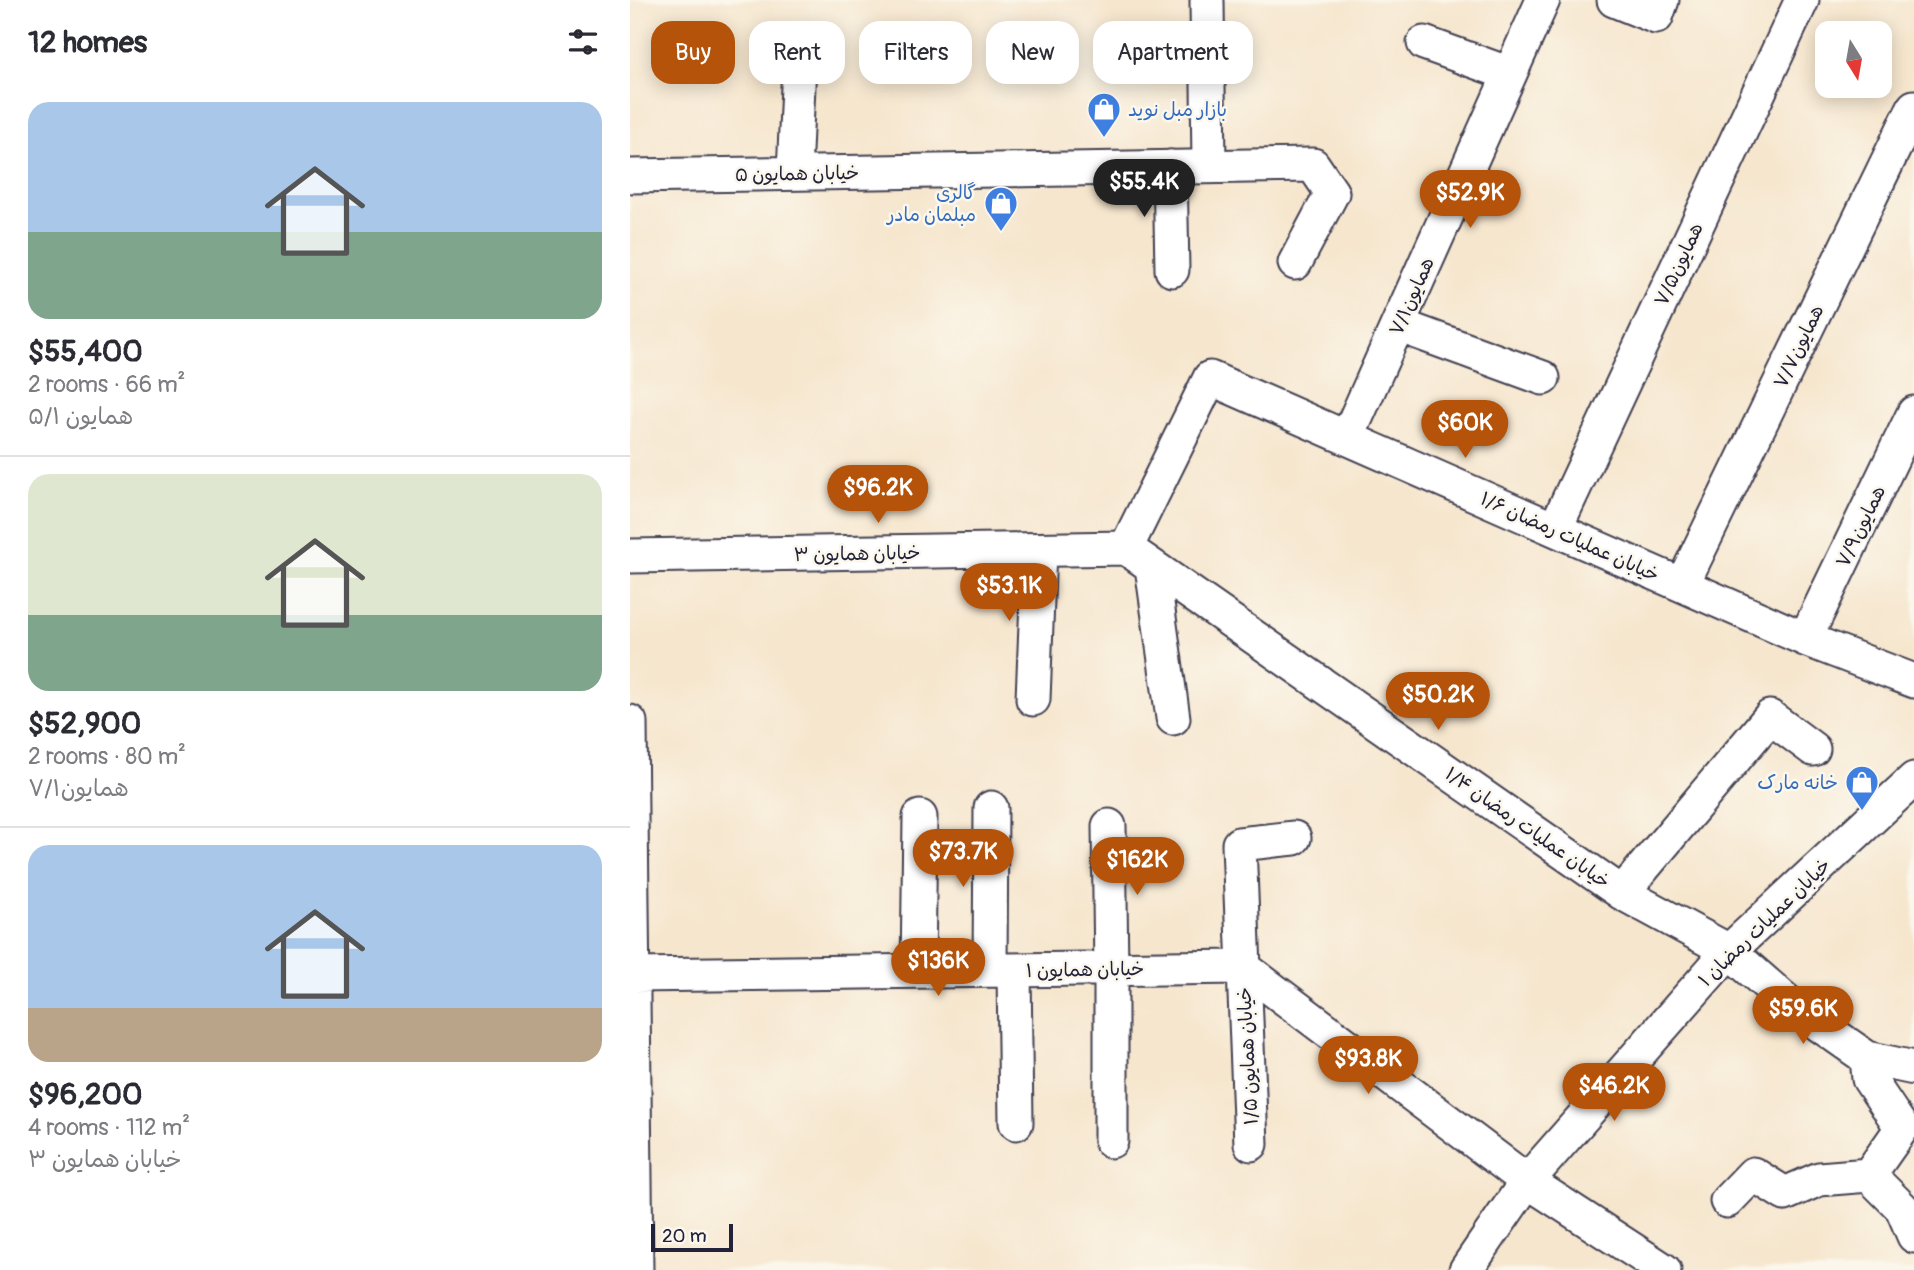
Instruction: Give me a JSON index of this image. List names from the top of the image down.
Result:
{
  "streets": {
    "street": [
      "خیابان همایون ۵",
      "همایون۷/۵",
      "همایون۷/۱",
      "همایون۷/۷",
      "همایون۷/۹",
      "خیابان عملیات رمضان ۱/۶",
      "خیابان همایون ۳",
      "خیابان عملیات رمضان ۱/۴",
      "خیابان عملیات رمضان ۱",
      "خیابان همایون ۱",
      "خیابان همایون ۱/۵"
    ]
  },
  "crossings": [
    ["همایون۷/۵", "خیابان عملیات رمضان ۱/۶"],
    ["همایون۷/۱", "خیابان عملیات رمضان ۱/۶"],
    ["همایون۷/۷", "خیابان عملیات رمضان ۱/۶"],
    ["همایون۷/۹", "خیابان عملیات رمضان ۱/۶"],
    ["خیابان عملیات رمضان ۱/۶", "خیابان همایون ۳"],
    ["خیابان عملیات رمضان ۱/۶", "خیابان عملیات رمضان ۱/۴"],
    ["خیابان همایون ۳", "خیابان عملیات رمضان ۱/۴"],
    ["خیابان عملیات رمضان ۱/۴", "خیابان عملیات رمضان ۱"],
    ["خیابان همایون ۱", "خیابان همایون ۱/۵"]
  ],
  "places": {
    "shop": ["بازار مبل نوید", "گالری مبلمان مادر", "خانه مارک"]
  },
  "scale_bar": "20 m",
  "north": "bottom",
  "page": {
    "heading": "12 homes",
    "chip": [
      "Buy",
      "Rent",
      "Filters",
      "New",
      "Apartment"
    ],
    "list": [
      {
        "name": "$55,400",
        "note": "2 rooms · 66 m² · همایون ۵/۱"
      },
      {
        "name": "$52,900",
        "note": "2 rooms · 80 m² · همایون۷/۱"
      },
      {
        "name": "$96,200",
        "note": "4 rooms · 112 m² · خیابان همایون ۳"
      }
    ],
    "price": [
      "$55.4K",
      "$52.9K",
      "$60K",
      "$96.2K",
      "$53.1K",
      "$50.2K",
      "$73.7K",
      "$162K",
      "$136K",
      "$59.6K",
      "$93.8K",
      "$46.2K"
    ],
    "scale": "20 m"
  }
}
